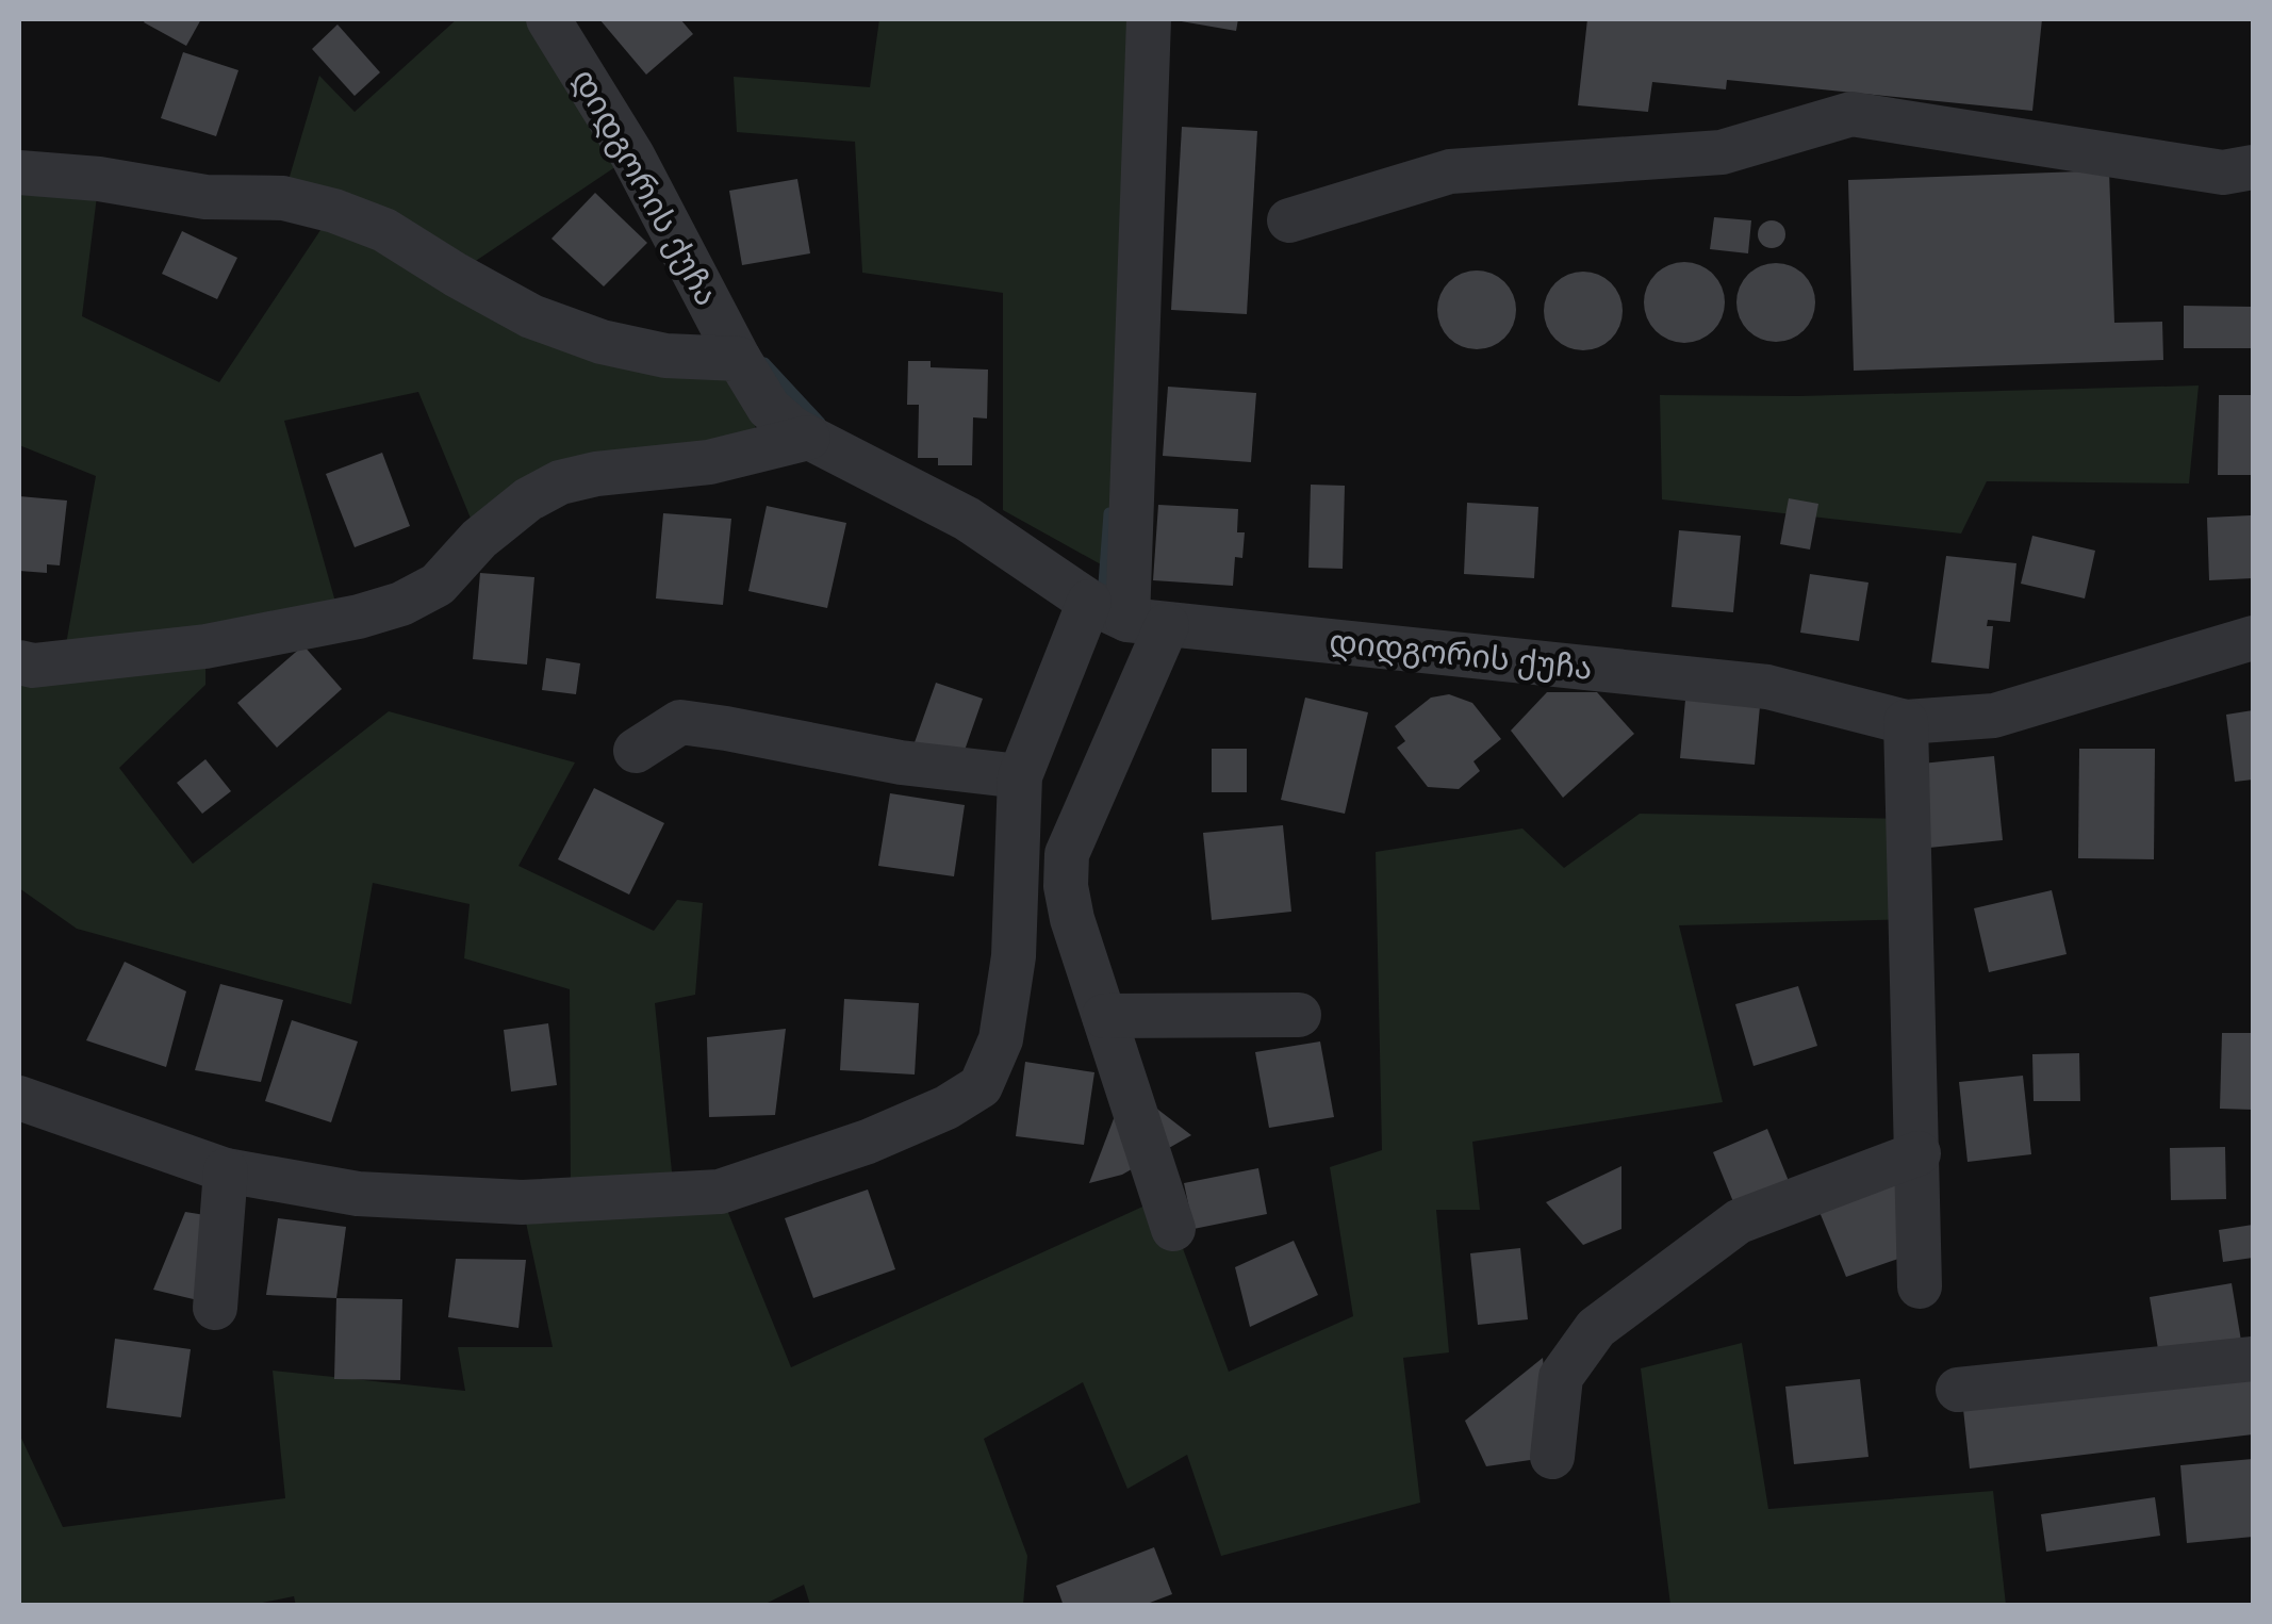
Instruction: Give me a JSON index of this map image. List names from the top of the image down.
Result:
{
  "streets": {
    "street": ["დიდგორის ქუჩა"]
  }
}
